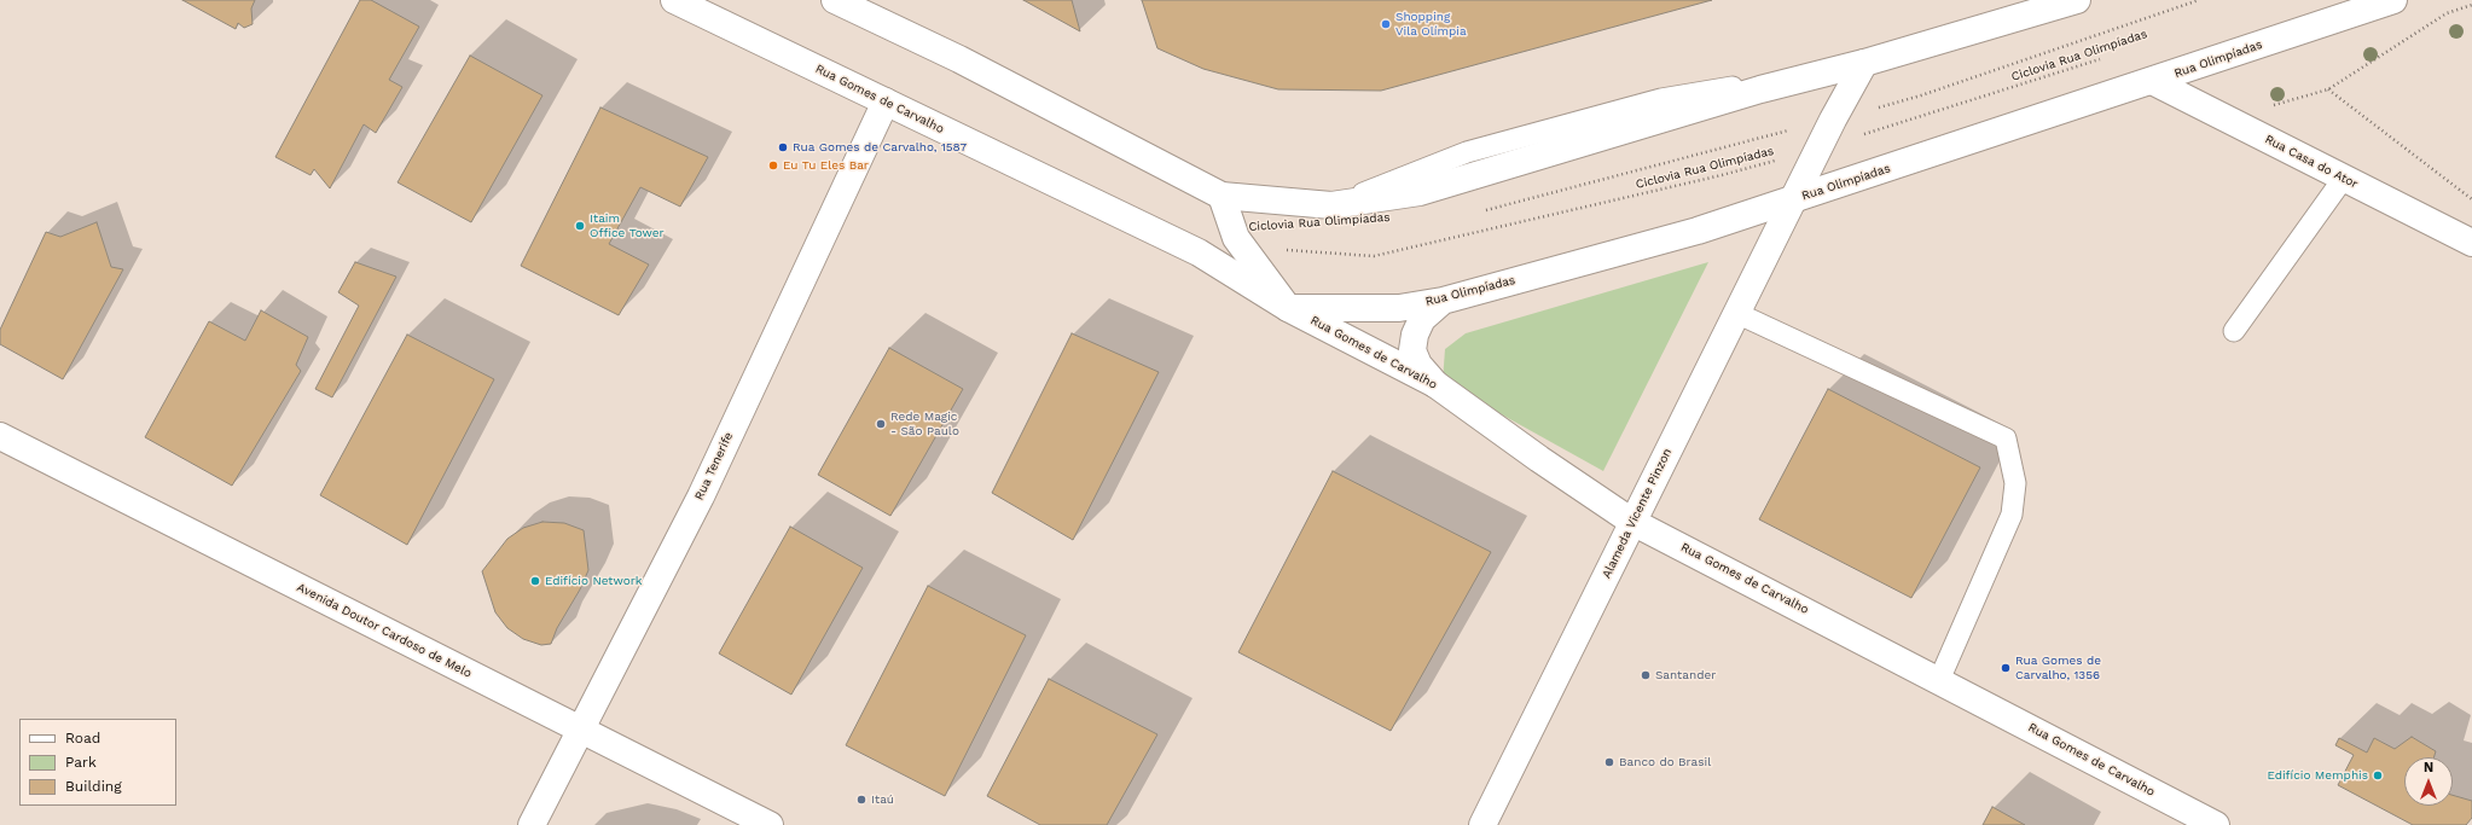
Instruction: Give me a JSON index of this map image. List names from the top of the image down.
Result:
{
  "streets": {
    "street": [
      "Rua Olimpíadas",
      "Rua Gomes de Carvalho",
      "Rua Casa do Ator",
      "Rua Tenerife",
      "Alameda Vicente Pinzon",
      "Avenida Doutor Cardoso de Melo"
    ],
    "path": ["Ciclovia Rua Olimpíadas"]
  },
  "crossings": [
    ["Ciclovia Rua Olimpíadas", "Rua Gomes de Carvalho"],
    ["Ciclovia Rua Olimpíadas", "Alameda Vicente Pinzon"],
    ["Rua Olimpíadas", "Rua Gomes de Carvalho"],
    ["Rua Olimpíadas", "Rua Casa do Ator"],
    ["Rua Olimpíadas", "Alameda Vicente Pinzon"],
    ["Rua Gomes de Carvalho", "Rua Tenerife"],
    ["Rua Gomes de Carvalho", "Alameda Vicente Pinzon"],
    ["Rua Tenerife", "Avenida Doutor Cardoso de Melo"]
  ],
  "places": [
    "Shopping Vila Olímpia",
    "Rua Gomes de Carvalho, 1587",
    "Eu Tu Eles Bar",
    "Itaim Office Tower",
    "Rede Magic - São Paulo",
    "Edifício Network",
    "Rua Gomes de Carvalho, 1356",
    "Santander",
    "Banco do Brasil",
    "Edifício Memphis",
    "Itaú"
  ],
  "legend": ["Road", "Park", "Building"],
  "north": "top"
}
